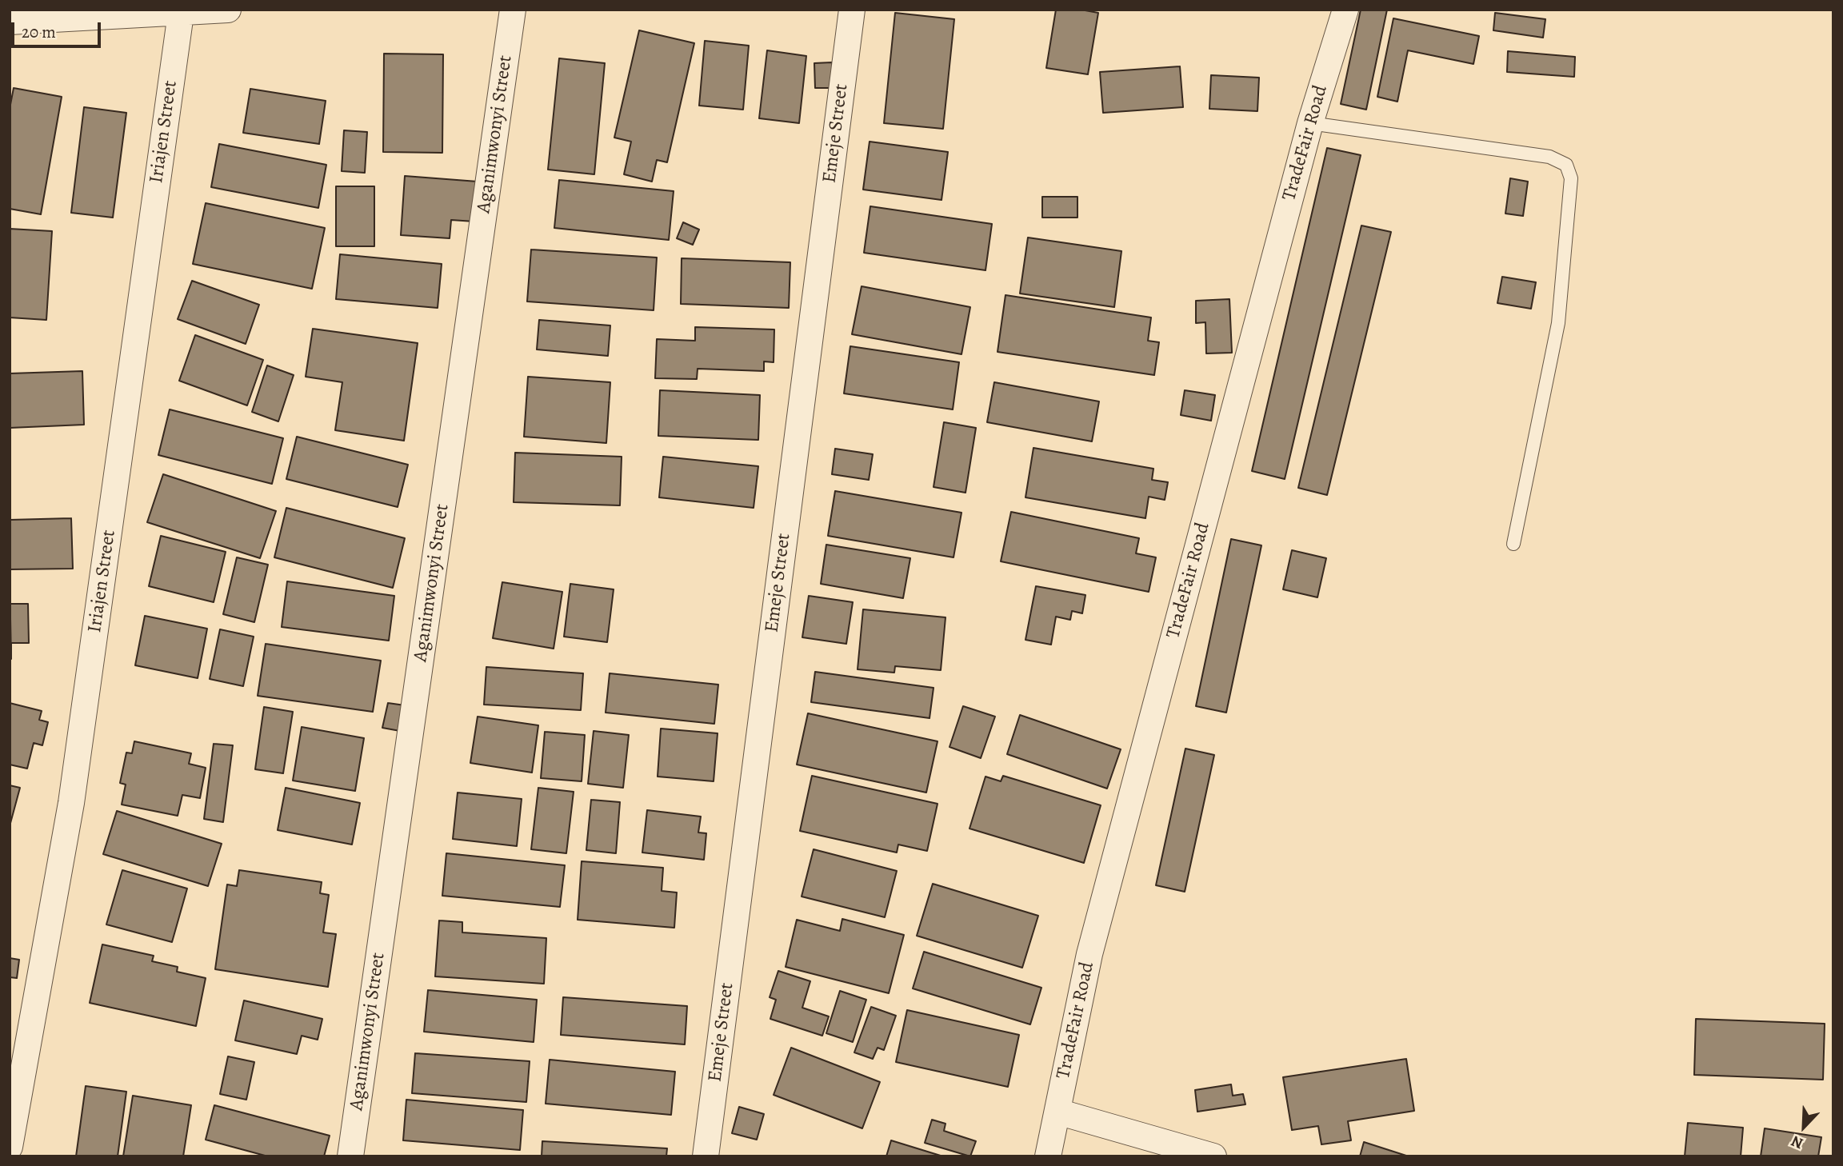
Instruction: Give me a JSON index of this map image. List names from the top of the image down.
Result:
{
  "streets": {
    "street": [
      "Iriajen Street",
      "Emeje Street",
      "Aganimwonyi Street",
      "TradeFair Road"
    ]
  },
  "scale_bar": "20 m",
  "north": "bottom left"
}
